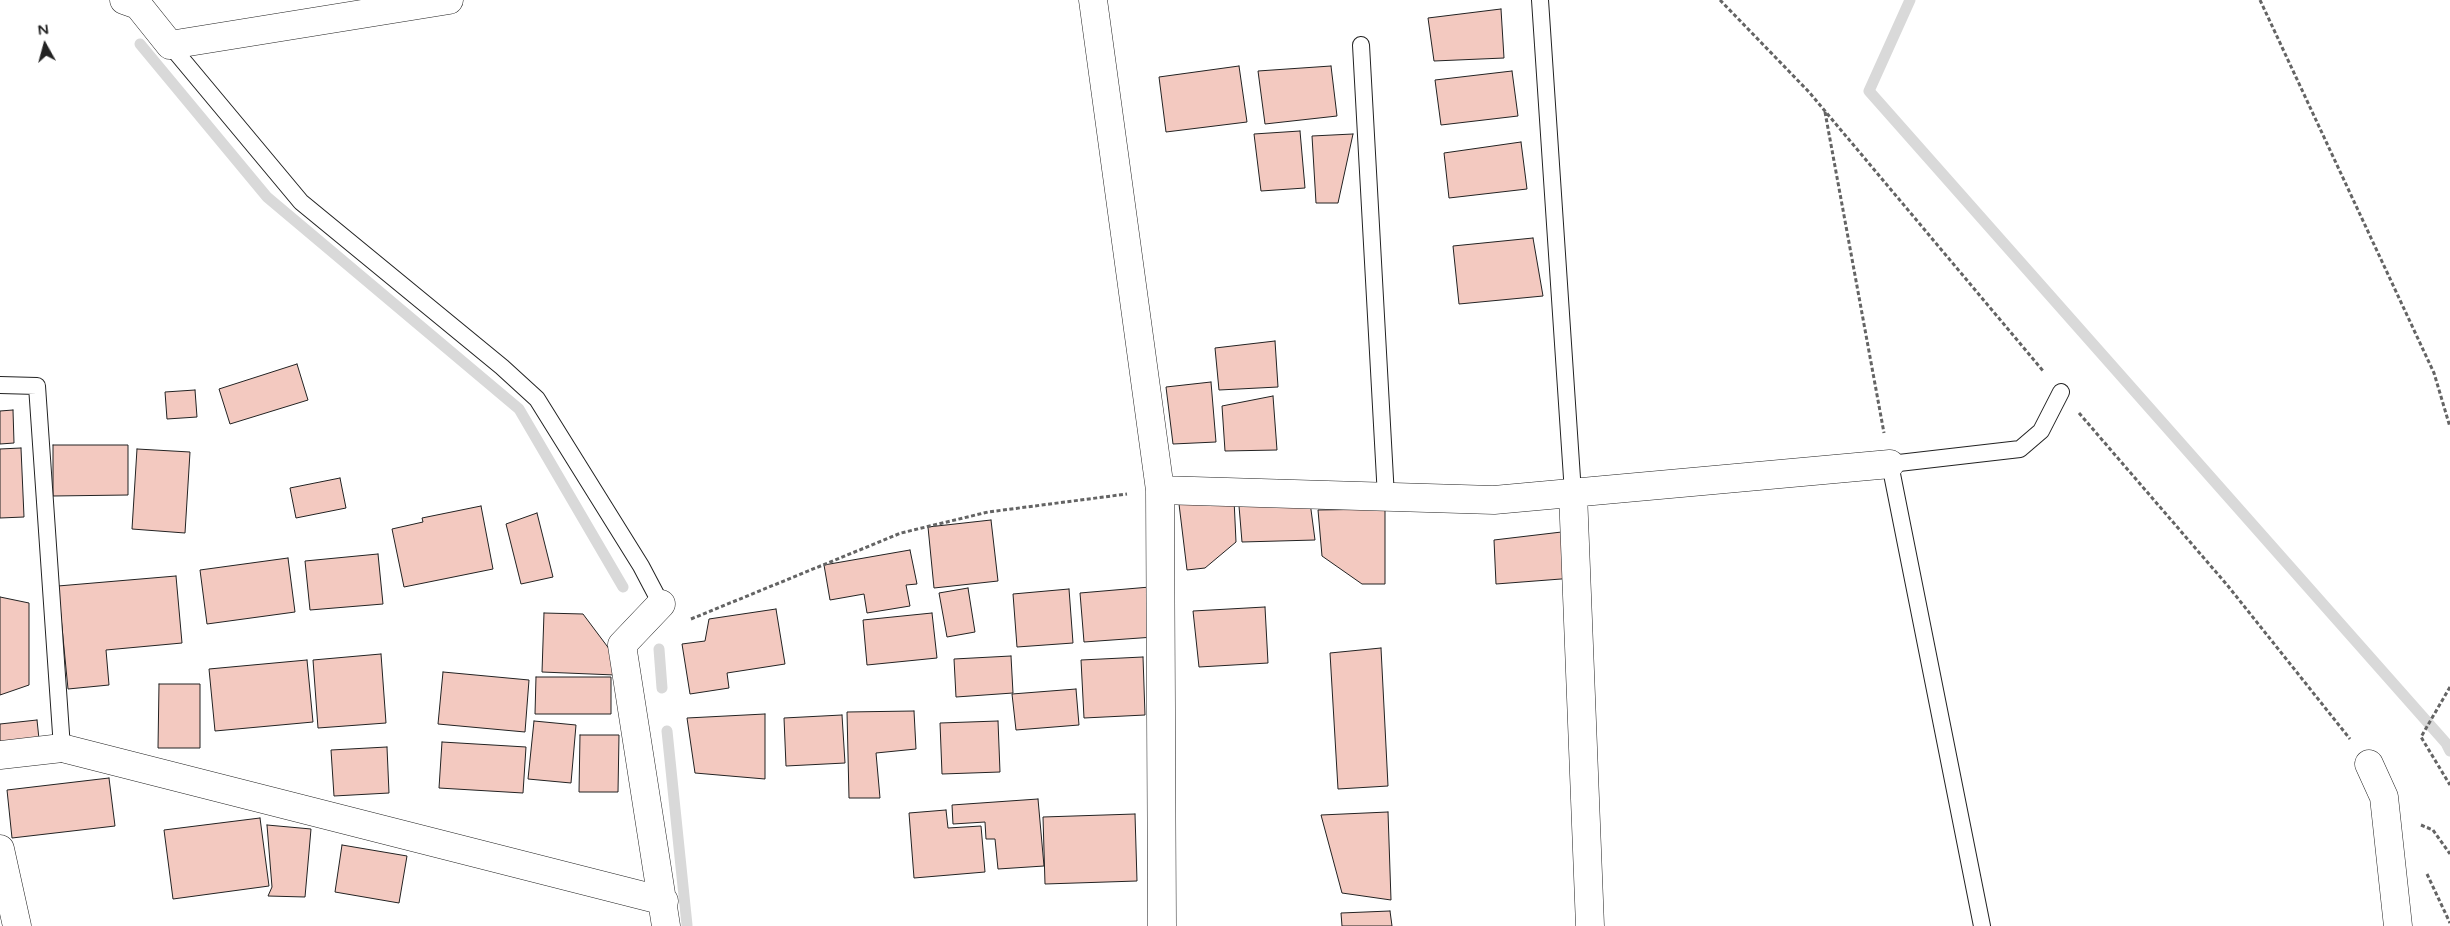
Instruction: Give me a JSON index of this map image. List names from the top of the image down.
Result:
{
  "north": "top"
}
